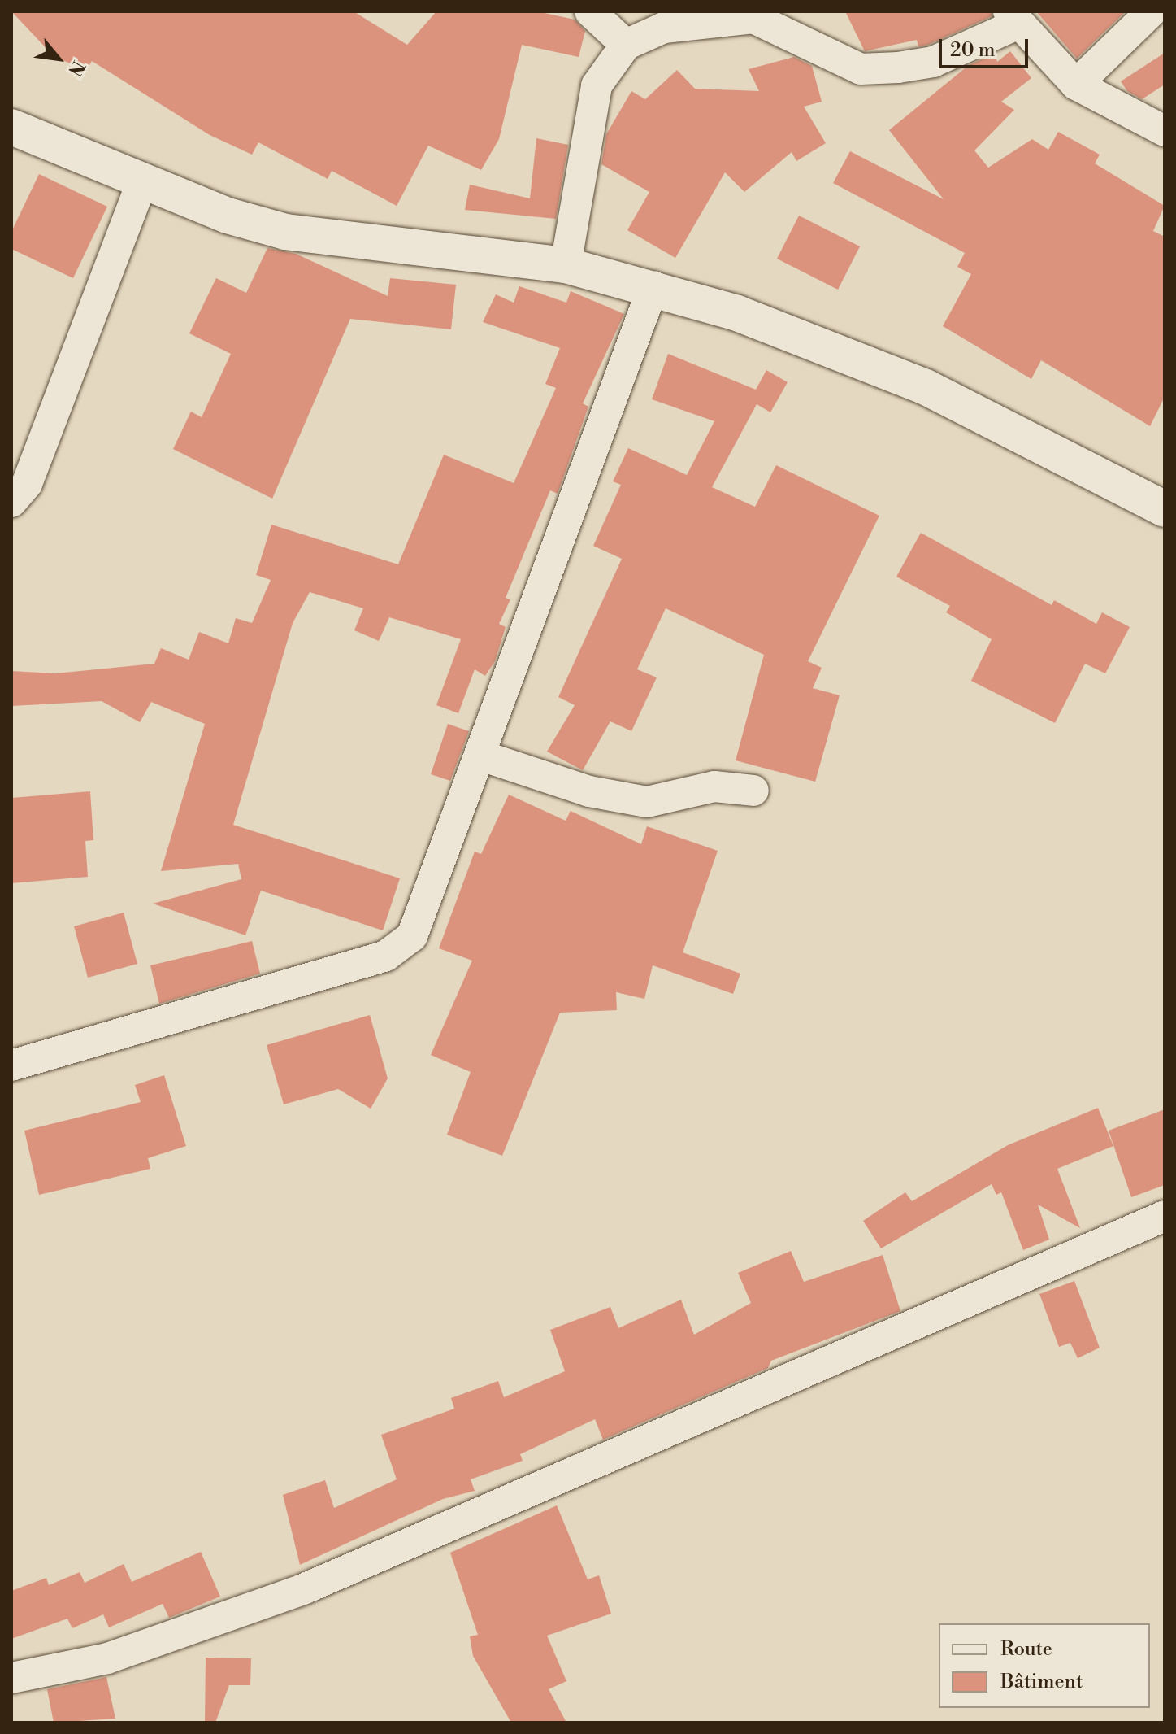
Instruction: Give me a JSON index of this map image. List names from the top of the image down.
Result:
{
  "legend": ["Route", "Bâtiment"],
  "scale_bar": "20 m",
  "north": "bottom right"
}
